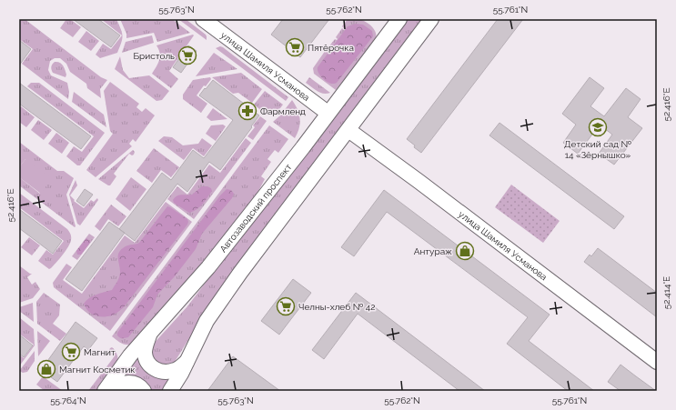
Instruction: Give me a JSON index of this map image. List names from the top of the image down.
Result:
{
  "streets": {
    "street": ["улица Шамиля Усманова", "Автозаводский проспект"]
  },
  "crossings": [
    ["улица Шамиля Усманова", "Автозаводский проспект"]
  ],
  "places": {
    "supermarket": [
      "Пятёрочка",
      "Бристоль",
      "Челны-хлеб № 42",
      "Магнит"
    ],
    "pharmacy": ["Фармленд"],
    "school or university": ["Детский сад № 14 «Зёрнышко»"],
    "shop": ["Антураж", "Магнит Косметик"]
  },
  "coordinates": [
    "55.763°N",
    "55.762°N",
    "55.761°N",
    "52.416°E",
    "52.414°E",
    "55.764°N"
  ]
}
